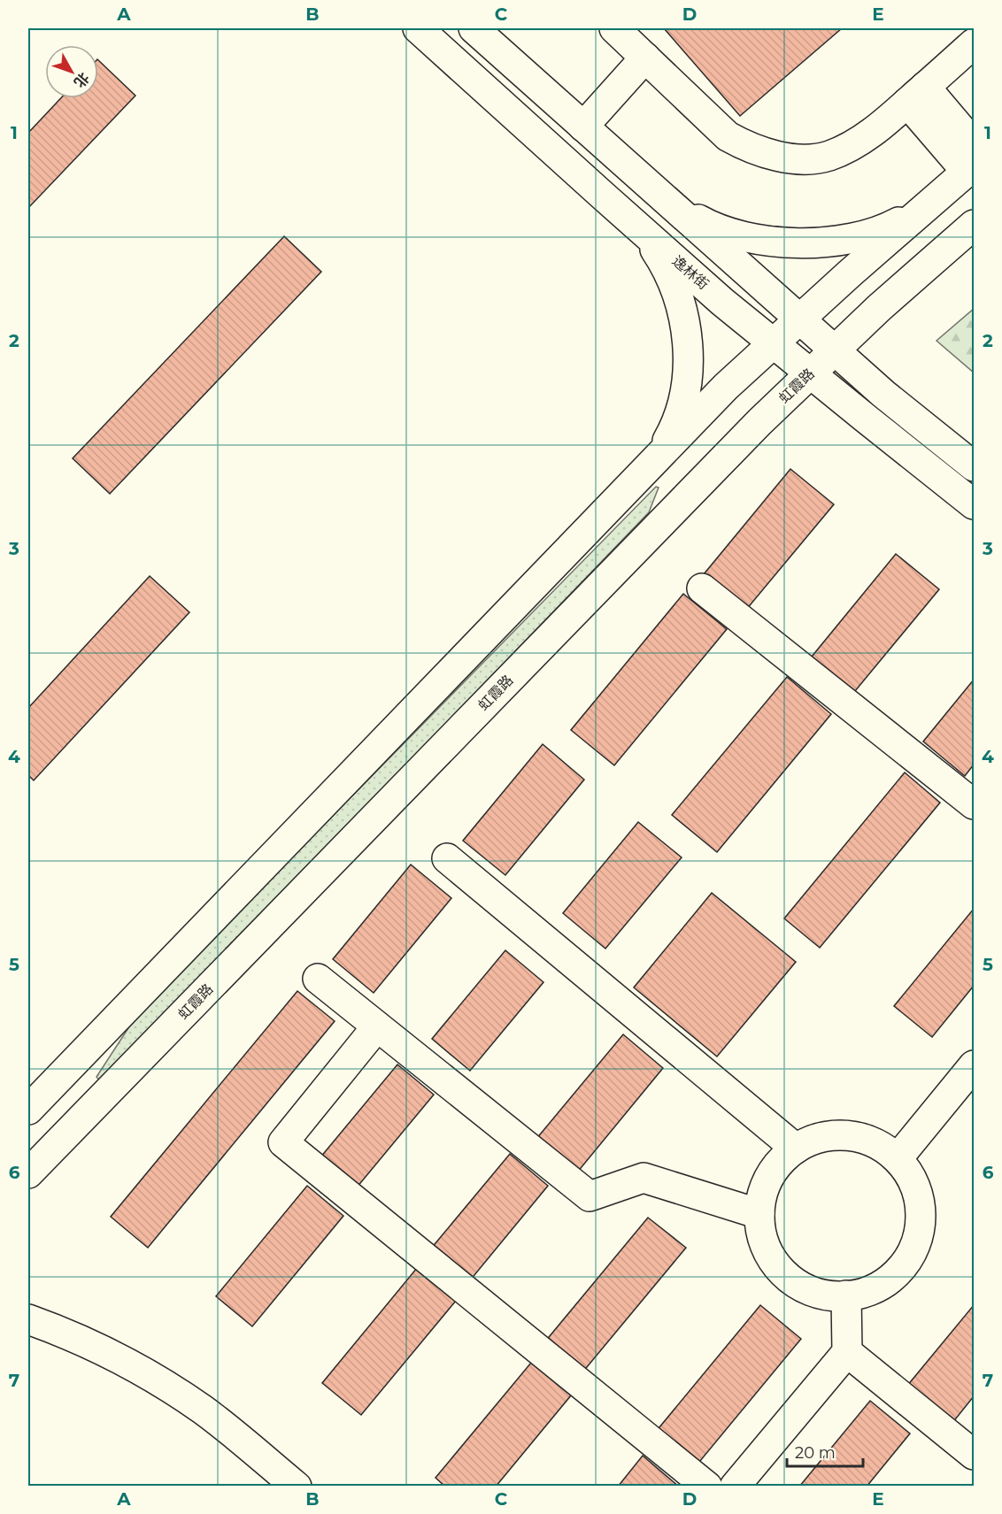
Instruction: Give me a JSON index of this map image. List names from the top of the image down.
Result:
{
  "streets": {
    "street": ["逸林街", "虹霞路"]
  },
  "crossings": [
    ["逸林街", "虹霞路"]
  ],
  "scale_bar": "20 m",
  "north": "bottom right",
  "grid": {
    "columns": [
      "A",
      "B",
      "C",
      "D",
      "E"
    ],
    "rows": [
      "1",
      "2",
      "3",
      "4",
      "5",
      "6",
      "7"
    ]
  }
}
